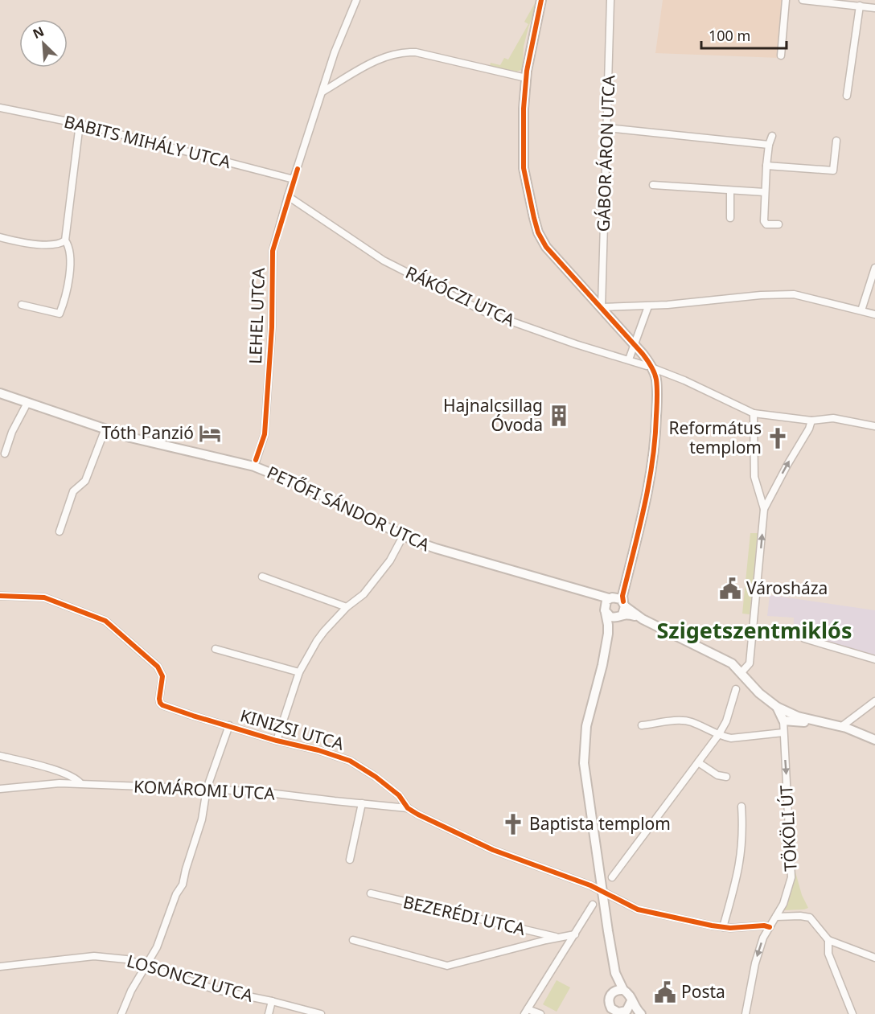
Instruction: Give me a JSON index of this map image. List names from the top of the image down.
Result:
{
  "streets": {
    "street": [
      "BABITS MIHÁLY UTCA",
      "GÁBOR ÁRON UTCA",
      "RÁKÓCZI UTCA",
      "LEHEL UTCA",
      "PETŐFI SÁNDOR UTCA",
      "KINIZSI UTCA",
      "KOMÁROMI UTCA",
      "TÖKÖLI ÚT",
      "BEZERÉDI UTCA",
      "LOSONCZI UTCA"
    ]
  },
  "crossings": [
    ["BABITS MIHÁLY UTCA", "LEHEL UTCA"],
    ["RÁKÓCZI UTCA", "LEHEL UTCA"],
    ["LEHEL UTCA", "PETŐFI SÁNDOR UTCA"],
    ["KINIZSI UTCA", "KOMÁROMI UTCA"],
    ["KINIZSI UTCA", "TÖKÖLI ÚT"]
  ],
  "districts": ["Szigetszentmiklós"],
  "places": {
    "building": ["Hajnalcsillag Óvoda"],
    "hotel": ["Tóth Panzió"],
    "church": ["Református templom", "Baptista templom"],
    "public building": ["Városháza", "Posta"]
  },
  "scale_bar": "100 m",
  "north": "top left"
}
